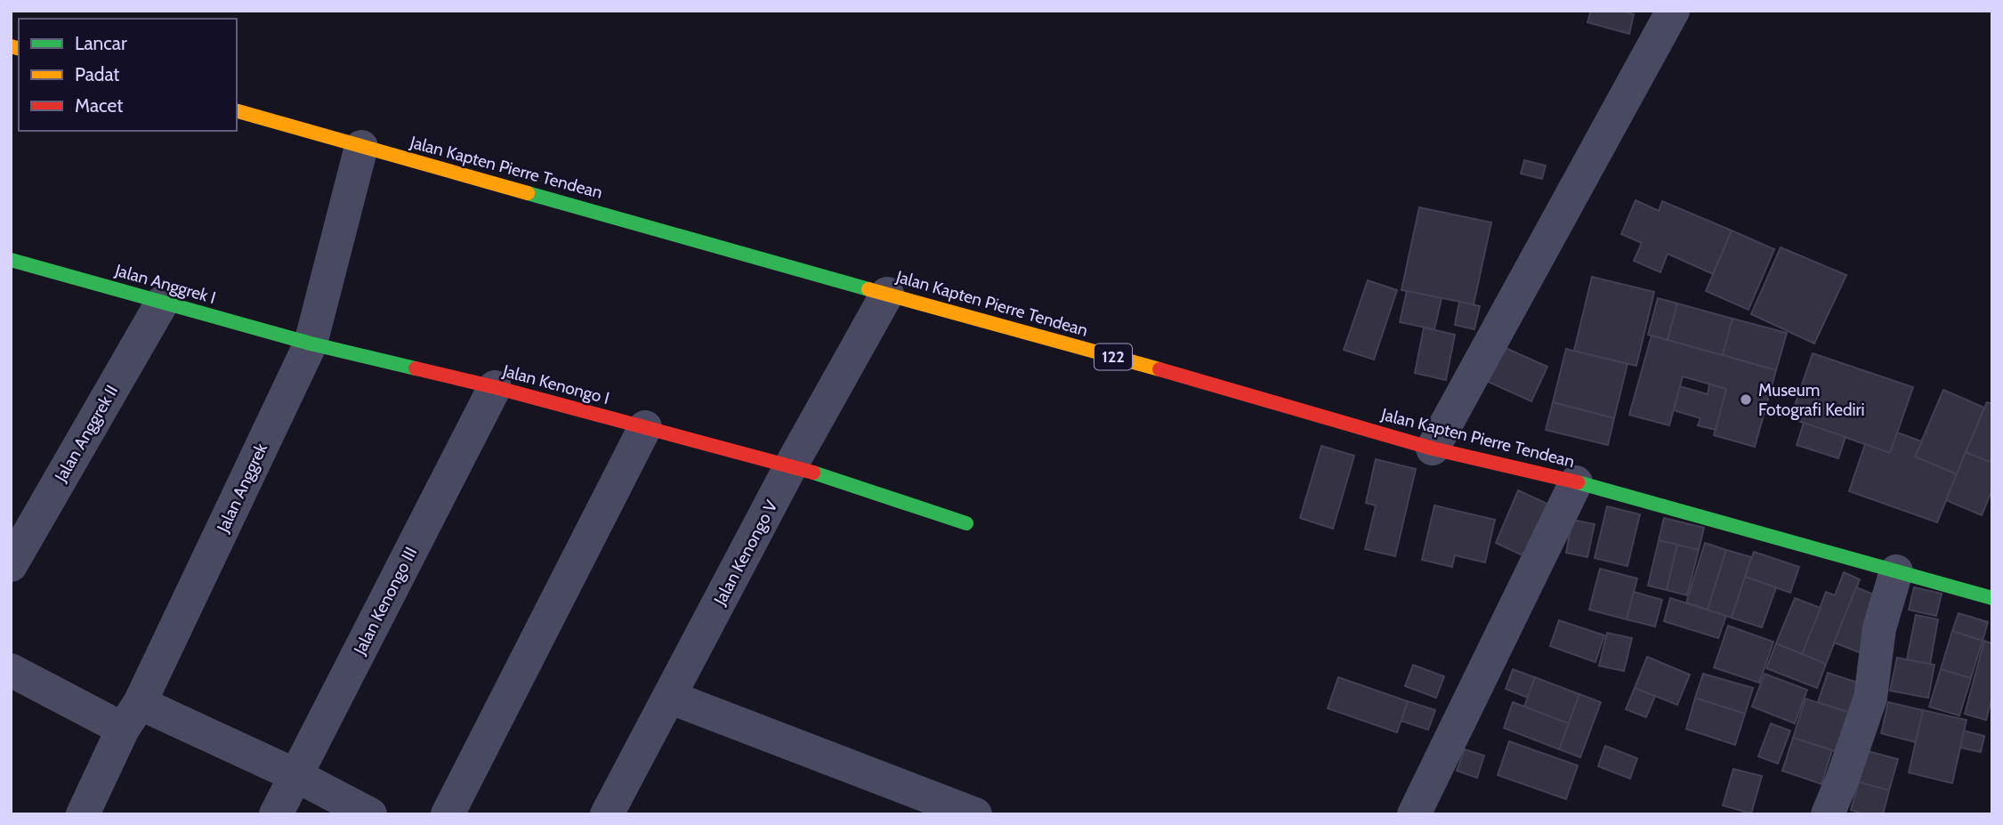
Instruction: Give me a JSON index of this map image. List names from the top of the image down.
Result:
{
  "streets": {
    "main road": [
      "Jalan Kapten Pierre Tendean",
      "Jalan Anggrek I",
      "122",
      "Jalan Kenongo I"
    ],
    "street": [
      "Jalan Anggrek II",
      "Jalan Anggrek",
      "Jalan Kenongo V",
      "Jalan Kenongo III"
    ]
  },
  "crossings": [
    ["Jalan Kapten Pierre Tendean", "Jalan Anggrek"],
    ["Jalan Kapten Pierre Tendean", "Jalan Kenongo V"],
    ["Jalan Anggrek I", "Jalan Kenongo I"],
    ["Jalan Anggrek I", "Jalan Anggrek II"],
    ["Jalan Anggrek I", "Jalan Anggrek"],
    ["Jalan Kenongo I", "Jalan Anggrek"],
    ["Jalan Kenongo I", "Jalan Kenongo V"],
    ["Jalan Kenongo I", "Jalan Kenongo III"]
  ],
  "places": ["Museum Fotografi Kediri"],
  "legend": ["Lancar", "Padat", "Macet"]
}
